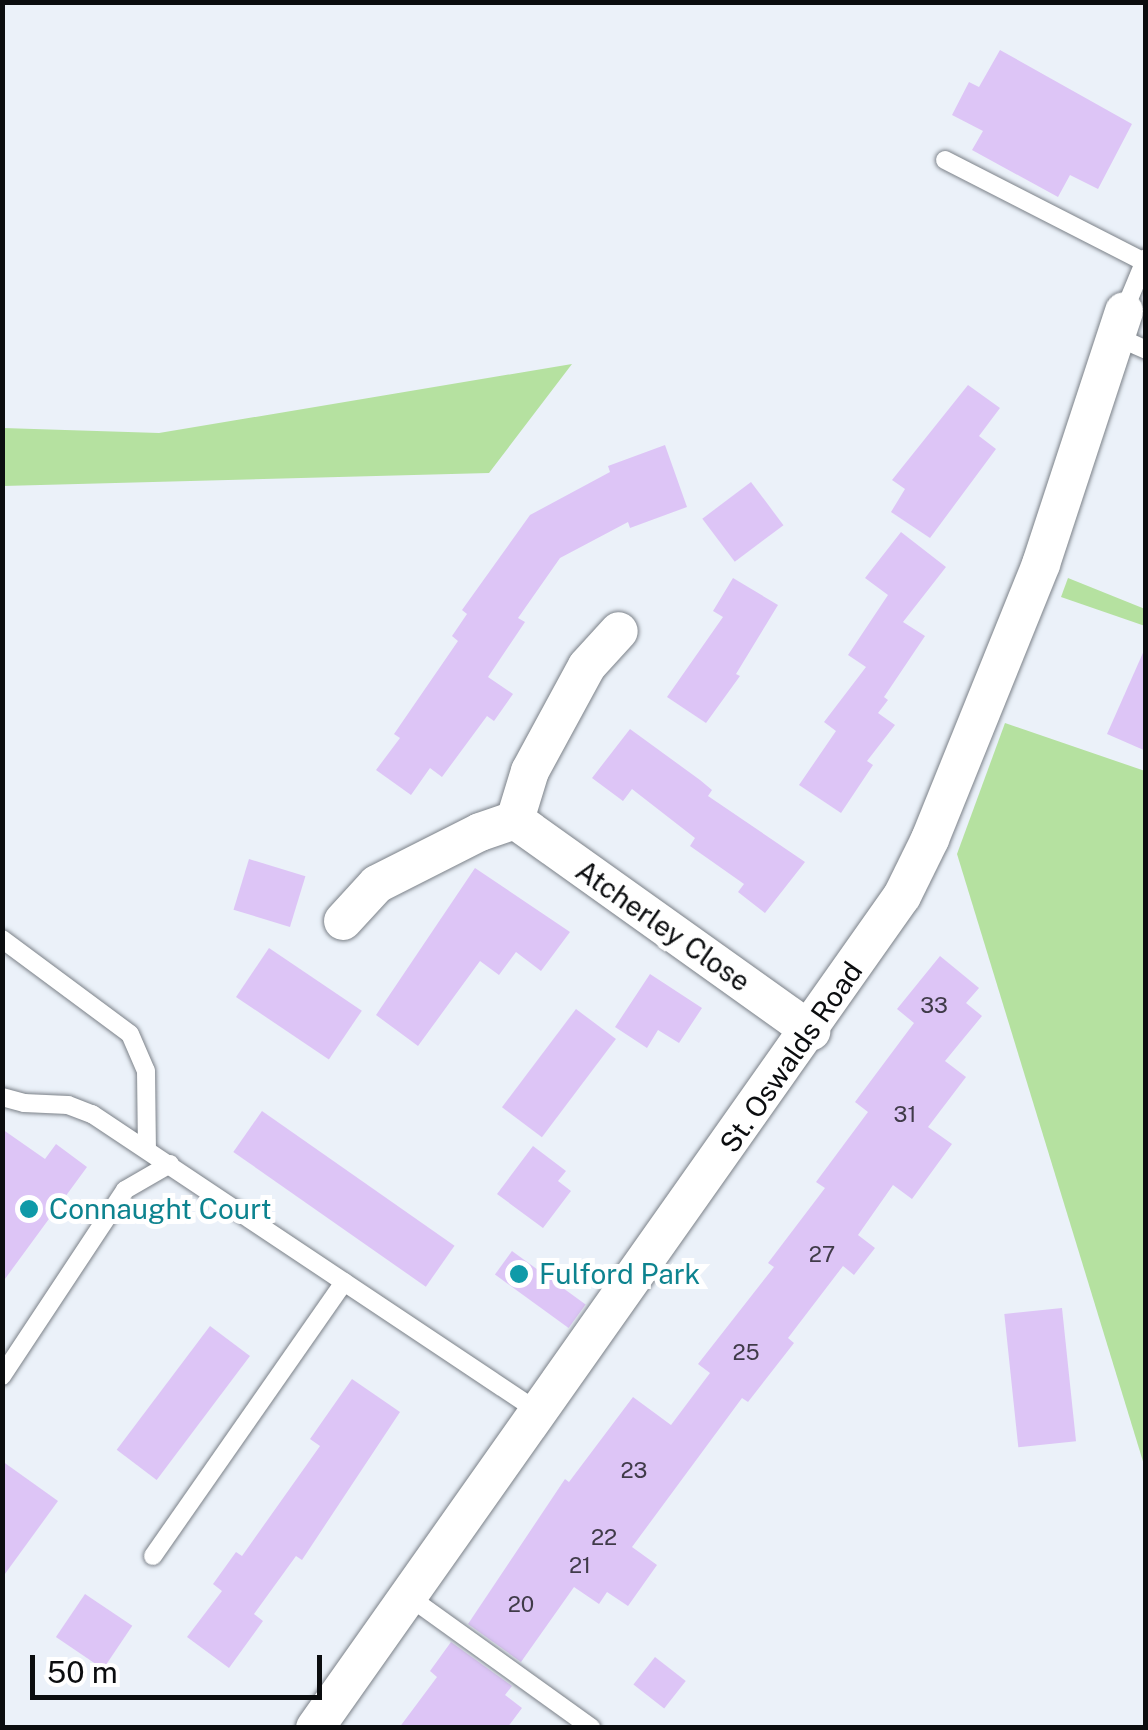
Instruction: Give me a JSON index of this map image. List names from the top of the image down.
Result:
{
  "streets": {
    "street": ["Atcherley Close", "St. Oswalds Road"]
  },
  "crossings": [
    ["Atcherley Close", "St. Oswalds Road"]
  ],
  "places": ["Connaught Court", "Fulford Park"],
  "house_numbers": [
    "33",
    "31",
    "27",
    "25",
    "23",
    "22",
    "21",
    "20"
  ],
  "scale_bar": "50 m"
}
